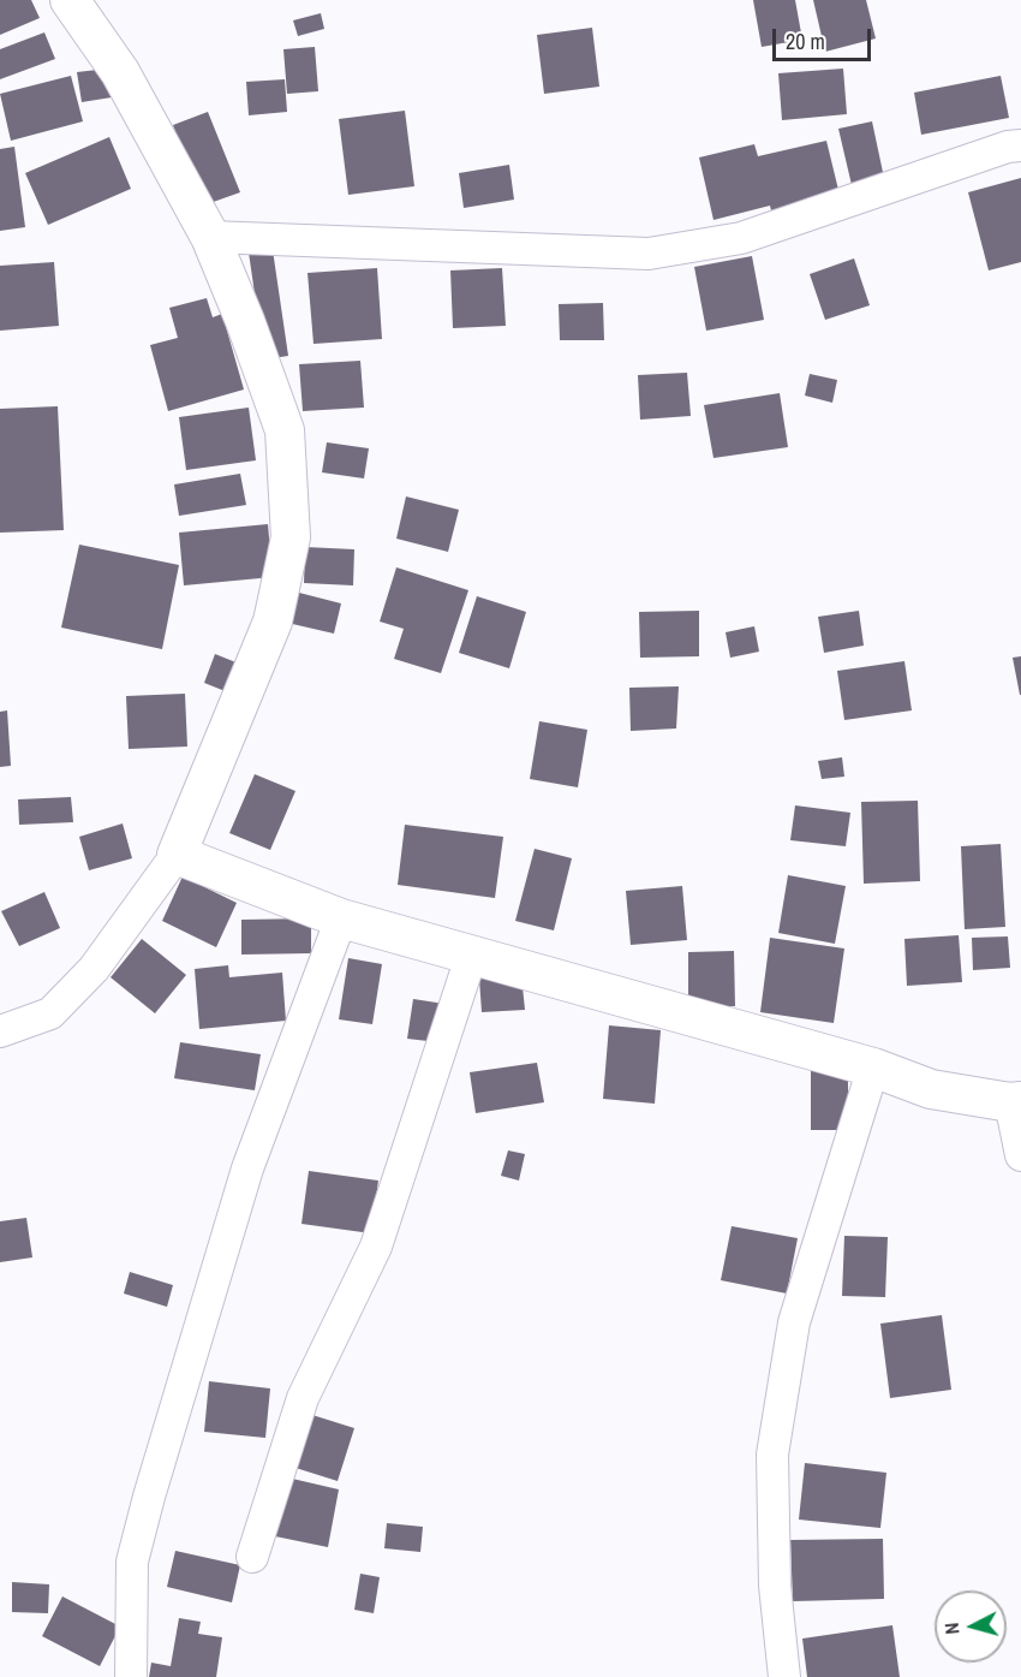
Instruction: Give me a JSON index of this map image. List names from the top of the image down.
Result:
{
  "scale_bar": "20 m",
  "north": "left"
}
